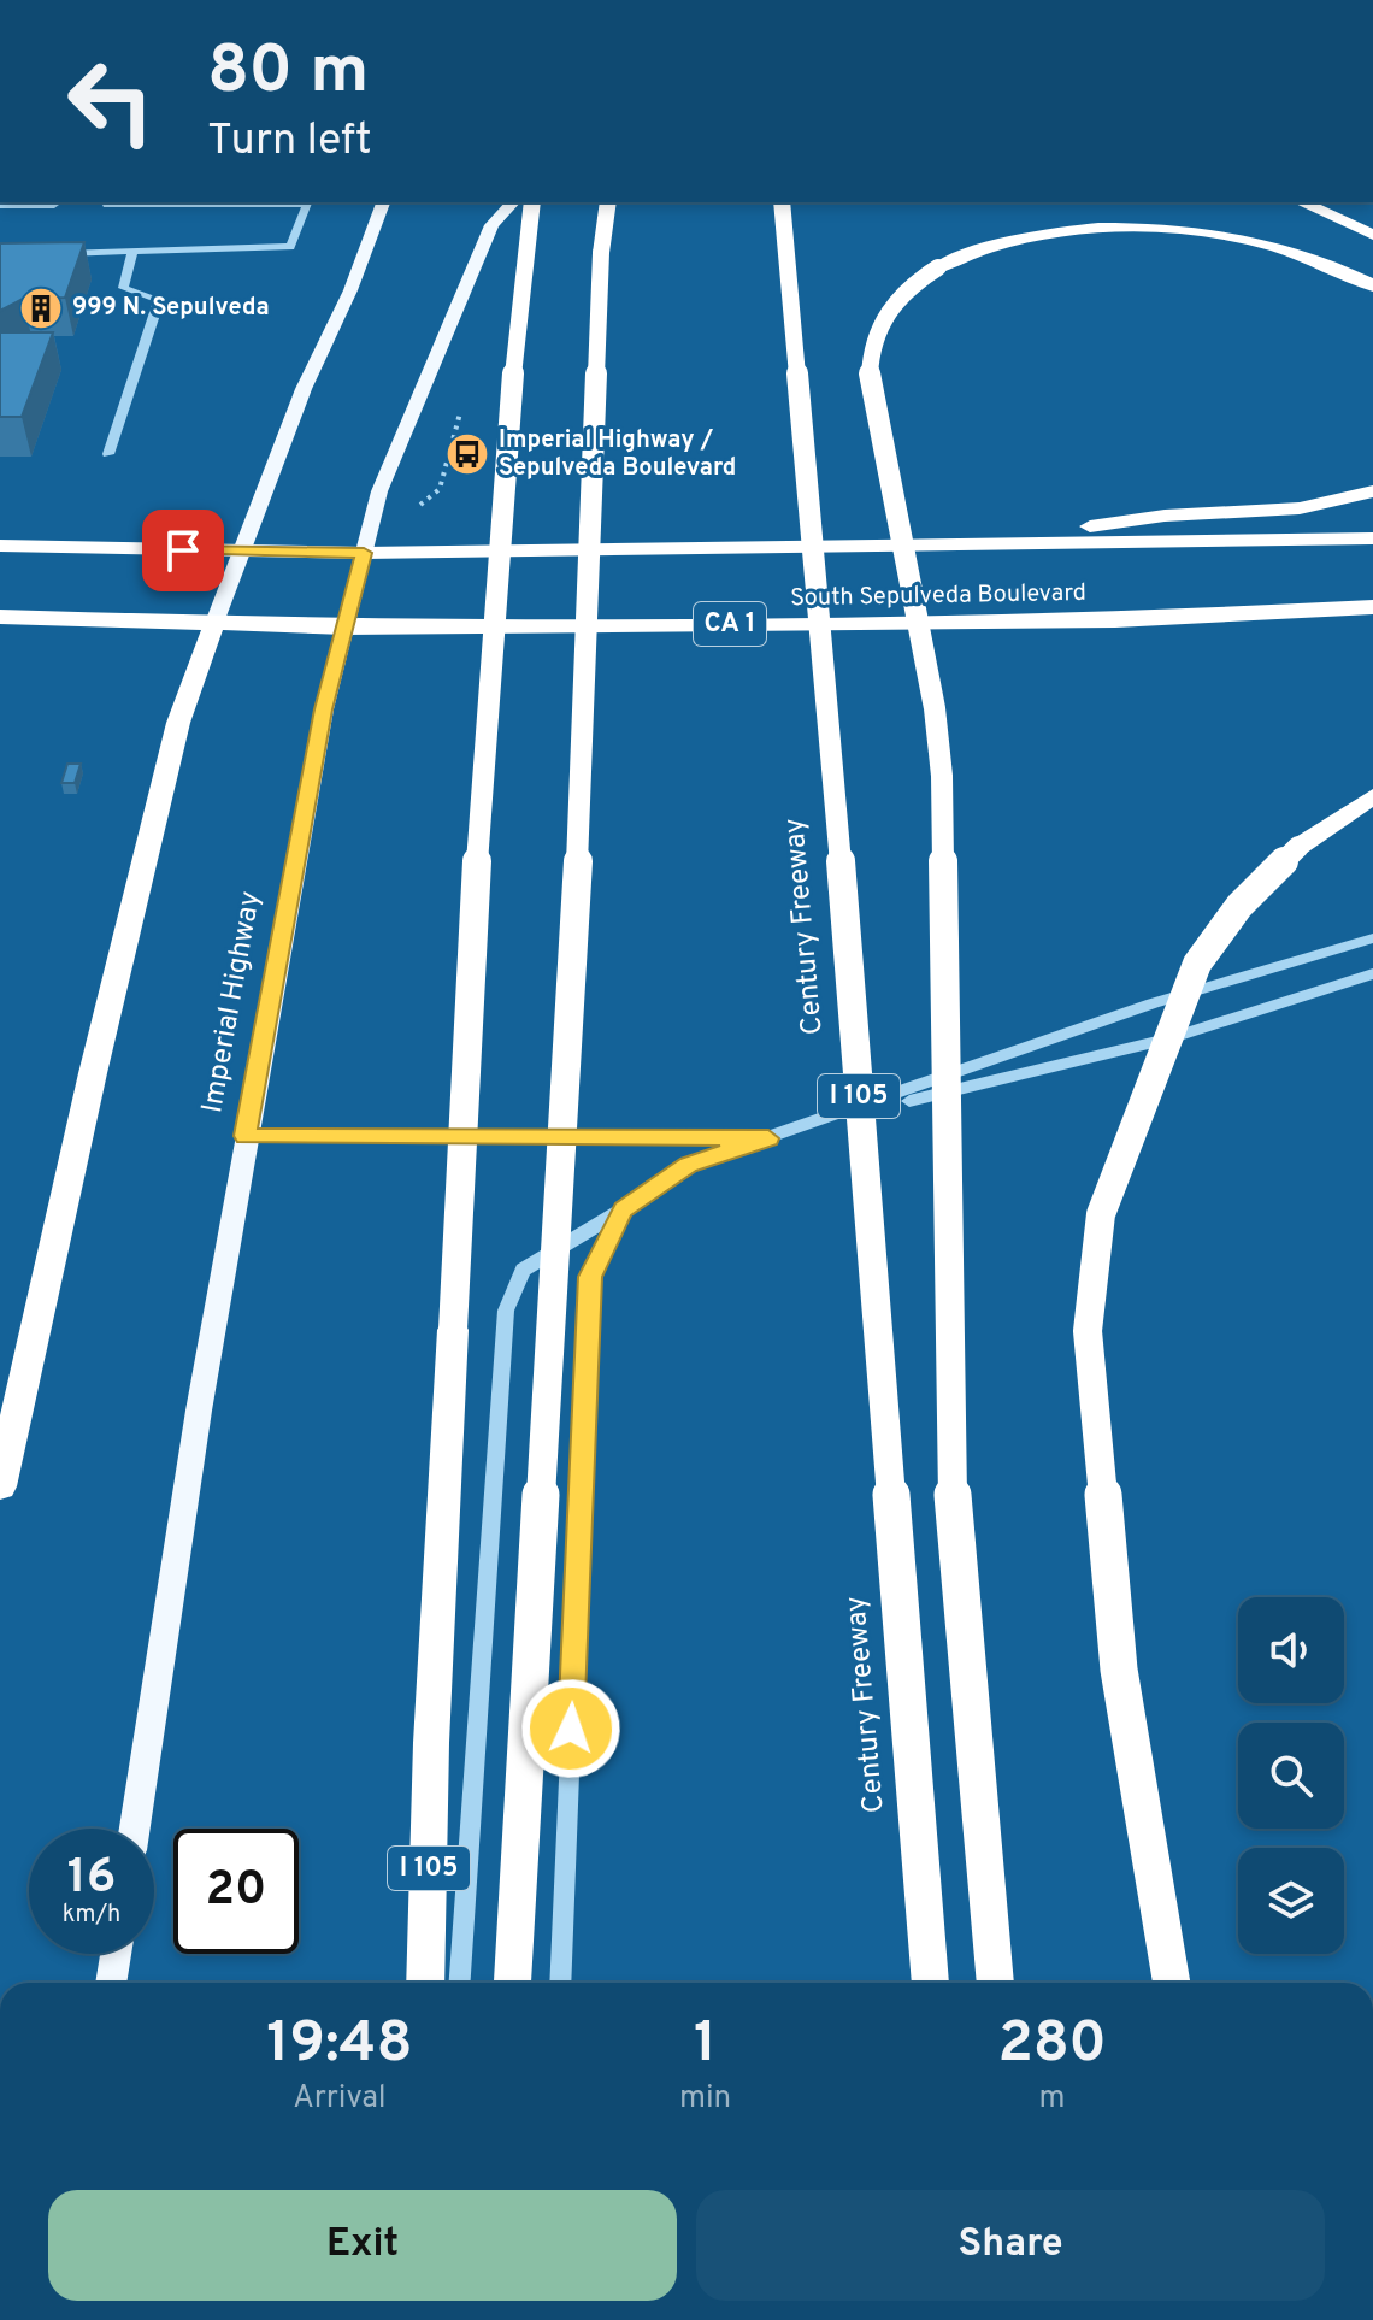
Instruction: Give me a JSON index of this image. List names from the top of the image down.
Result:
{
  "streets": {
    "highway": [
      "South Sepulveda Boulevard",
      "CA 1",
      "Century Freeway",
      "I 105"
    ],
    "main road": ["Imperial Highway"]
  },
  "crossings": [
    ["South Sepulveda Boulevard", "CA 1"],
    ["South Sepulveda Boulevard", "Imperial Highway"]
  ],
  "places": {
    "building": ["999 N. Sepulveda"],
    "bus stop": ["Imperial Highway / Sepulveda Boulevard"]
  },
  "page": {
    "turn": ["80 m", "Turn left"],
    "speed": "16 km/h",
    "limit": "20",
    "eta": [
      "19:48",
      "Arrival",
      "1",
      "min",
      "280",
      "m"
    ],
    "buttons": ["Exit", "Share"]
  }
}
